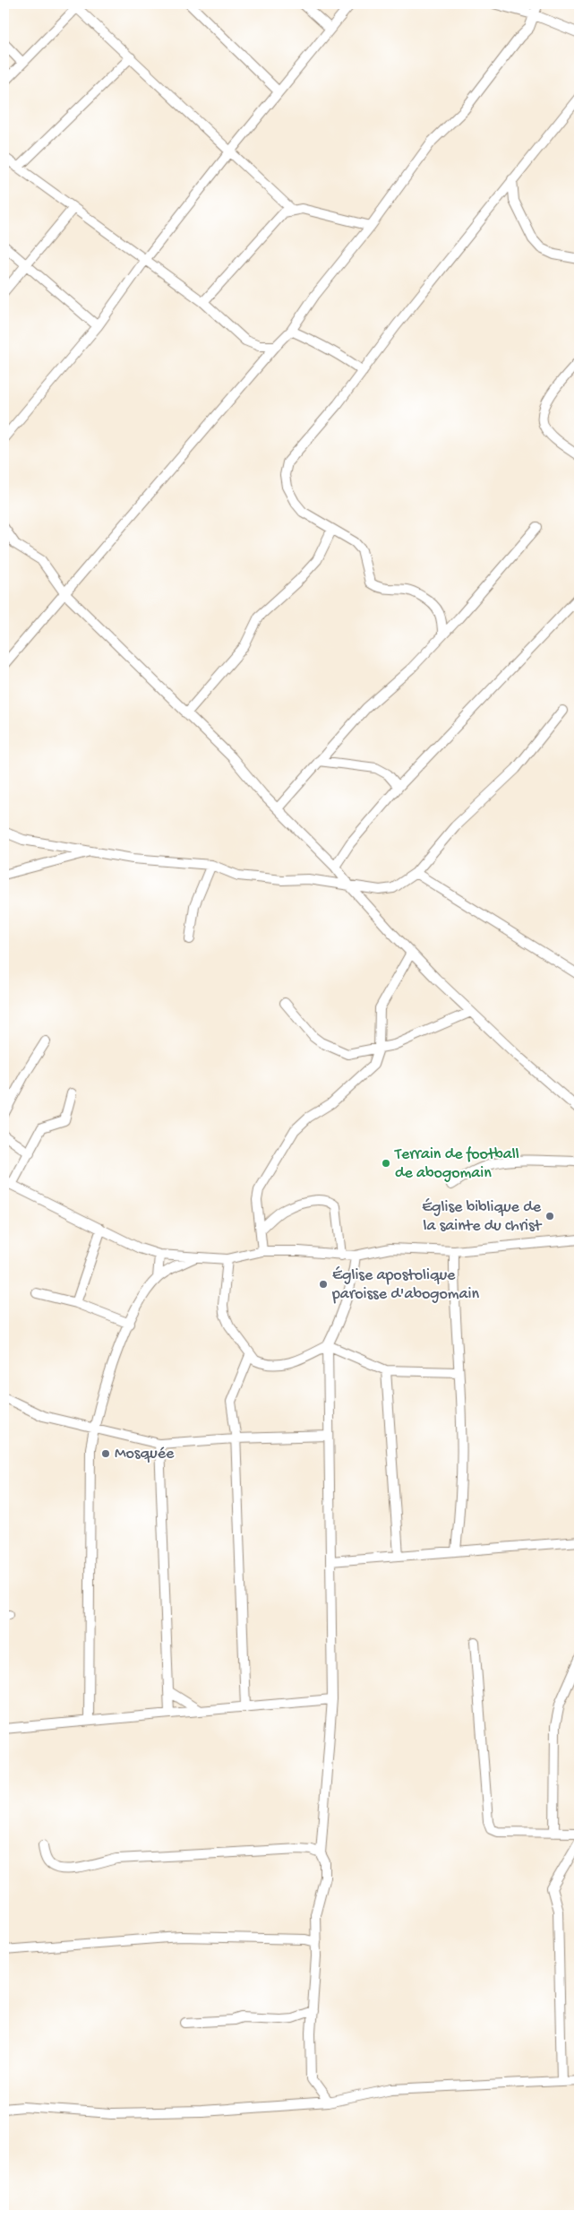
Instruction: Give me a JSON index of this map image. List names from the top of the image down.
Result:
{
  "places": [
    "Terrain de football de abogomain",
    "Église biblique de la sainte du christ",
    "Église apostolique paroisse d'abogomain",
    "Mosquée"
  ]
}
